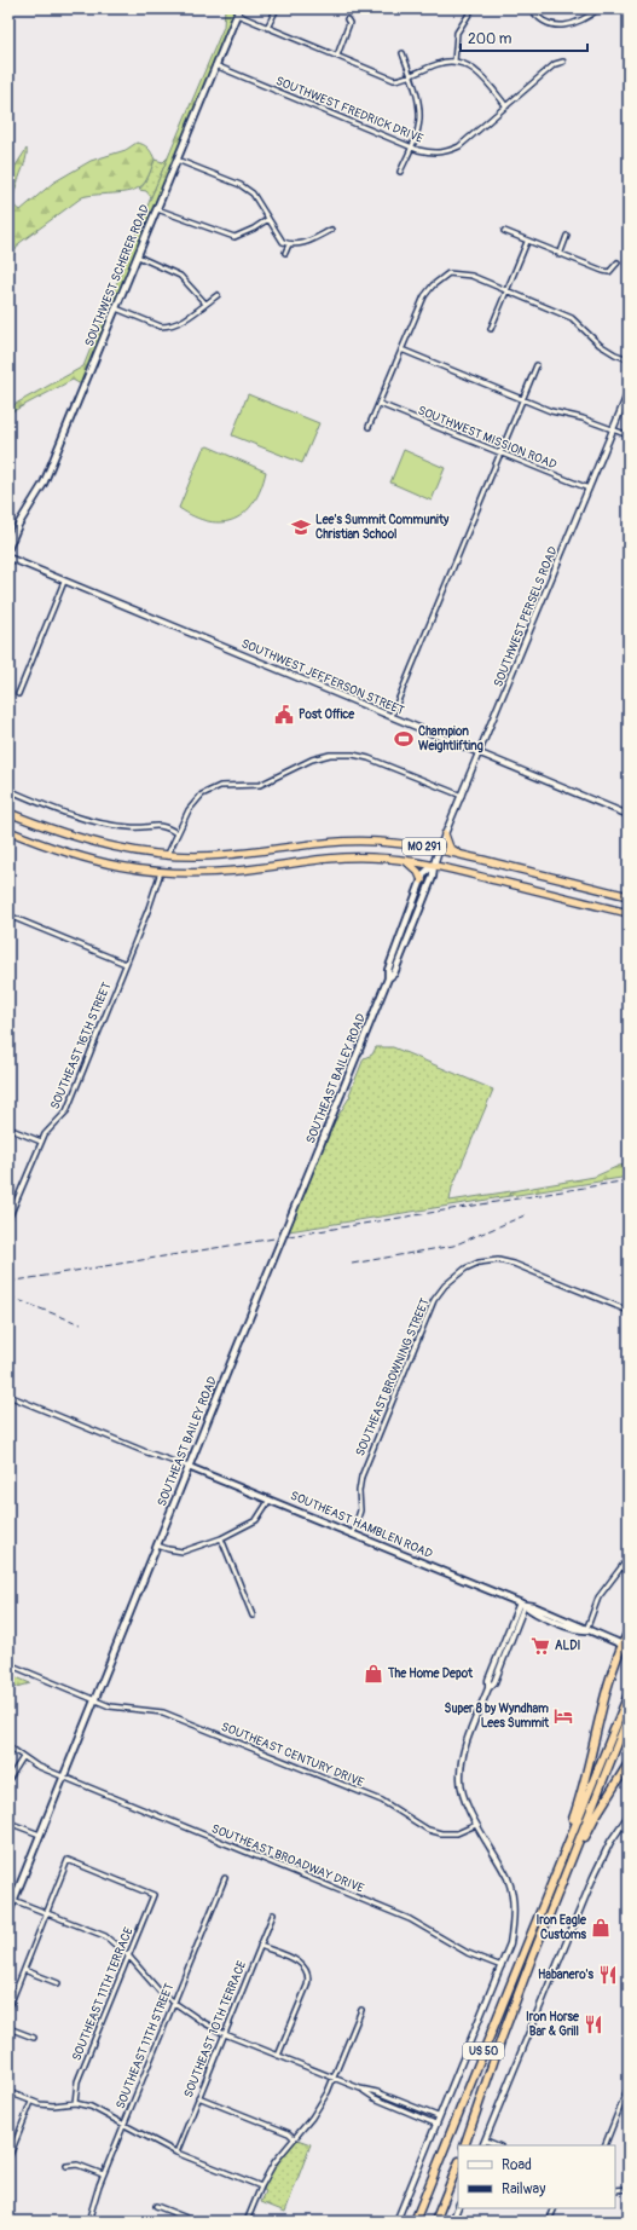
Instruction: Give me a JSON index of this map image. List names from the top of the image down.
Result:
{
  "streets": {
    "highway": ["MO 291", "US 50"],
    "main road": ["SOUTHWEST SCHERER ROAD", "SOUTHEAST BAILEY ROAD", "SOUTHEAST HAMBLEN ROAD"],
    "street": [
      "SOUTHWEST FREDRICK DRIVE",
      "SOUTHWEST MISSION ROAD",
      "SOUTHWEST PERSELS ROAD",
      "SOUTHWEST JEFFERSON STREET",
      "SOUTHEAST 16TH STREET",
      "SOUTHEAST BROWNING STREET",
      "SOUTHEAST CENTURY DRIVE",
      "SOUTHEAST BROADWAY DRIVE",
      "SOUTHEAST 11TH TERRACE",
      "SOUTHEAST 10TH TERRACE",
      "SOUTHEAST 11TH STREET"
    ]
  },
  "crossings": [
    ["SOUTHWEST FREDRICK DRIVE", "SOUTHWEST SCHERER ROAD"],
    ["SOUTHWEST MISSION ROAD", "SOUTHWEST PERSELS ROAD"],
    ["SOUTHWEST PERSELS ROAD", "SOUTHWEST JEFFERSON STREET"],
    ["SOUTHWEST PERSELS ROAD", "MO 291"],
    ["SOUTHWEST PERSELS ROAD", "SOUTHEAST BAILEY ROAD"],
    ["MO 291", "SOUTHEAST 16TH STREET"],
    ["MO 291", "SOUTHEAST BAILEY ROAD"],
    ["SOUTHEAST BAILEY ROAD", "SOUTHEAST HAMBLEN ROAD"],
    ["SOUTHEAST BAILEY ROAD", "SOUTHEAST CENTURY DRIVE"],
    ["SOUTHEAST BAILEY ROAD", "SOUTHEAST BROADWAY DRIVE"],
    ["SOUTHEAST BROWNING STREET", "SOUTHEAST HAMBLEN ROAD"]
  ],
  "places": {
    "school or university": ["Lee's Summit Community Christian School"],
    "public building": ["Post Office"],
    "sports": ["Champion Weightlifting"],
    "supermarket": ["ALDI"],
    "shop": ["The Home Depot", "Iron Eagle Customs"],
    "hotel": ["Super 8 by Wyndham Lees Summit"],
    "restaurant": ["Habanero's", "Iron Horse Bar & Grill"]
  },
  "legend": ["Road", "Railway"],
  "scale_bar": "200 m"
}
